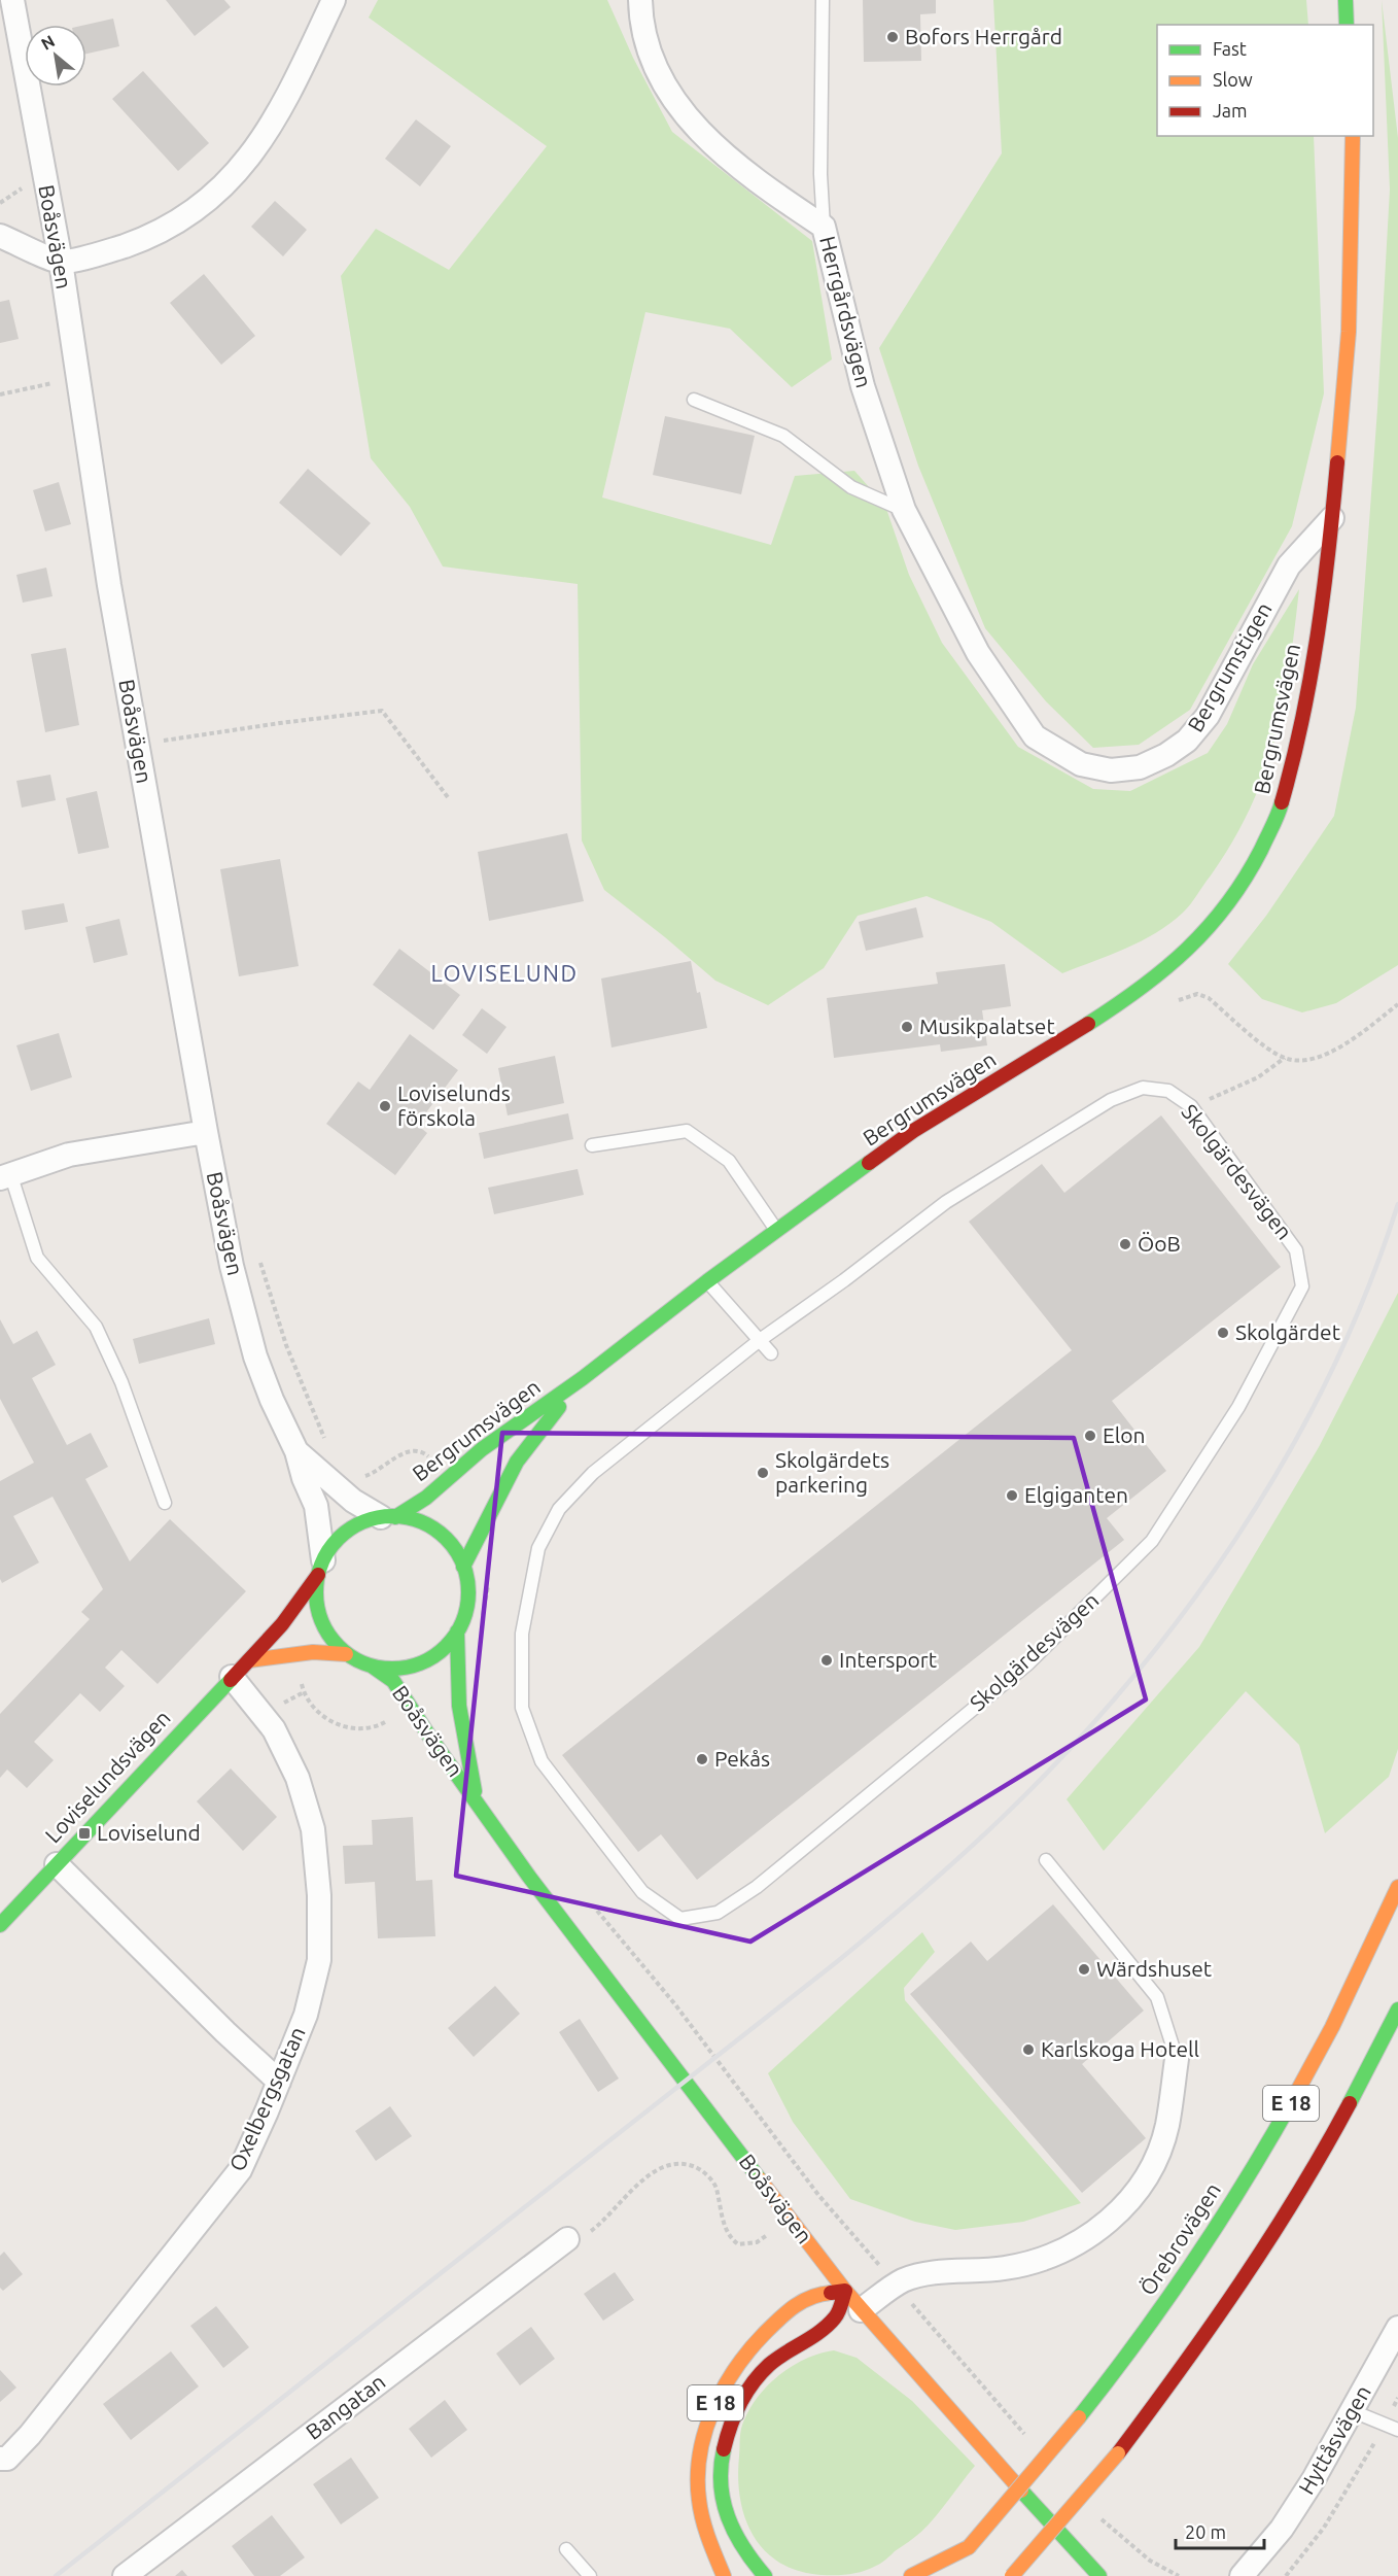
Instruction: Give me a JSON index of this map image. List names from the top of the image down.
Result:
{
  "streets": {
    "main road": [
      "Boåsvägen",
      "Bergrumsvägen",
      "Loviselundsvägen",
      "E 18",
      "Örebrovägen"
    ],
    "street": [
      "Herrgårdsvägen",
      "Bergrumstigen",
      "Oxelbergsgatan",
      "Bangatan",
      "Hyttåsvägen"
    ],
    "lane": ["Skolgärdesvägen"]
  },
  "crossings": [
    ["Boåsvägen", "Bergrumsvägen"],
    ["Boåsvägen", "Loviselundsvägen"],
    ["Boåsvägen", "E 18"],
    ["Herrgårdsvägen", "Bergrumstigen"],
    ["Bergrumstigen", "Bergrumsvägen"],
    ["Bergrumsvägen", "Loviselundsvägen"],
    ["Loviselundsvägen", "Oxelbergsgatan"],
    ["E 18", "Örebrovägen"]
  ],
  "districts": ["LOVISELUND"],
  "places": {
    "other": [
      "Bofors Herrgård",
      "Musikpalatset",
      "Loviselunds förskola",
      "ÖoB",
      "Skolgärdet",
      "Elon",
      "Skolgärdets parkering",
      "Elgiganten",
      "Intersport",
      "Pekås",
      "Wärdshuset",
      "Karlskoga Hotell"
    ],
    "transit": ["Loviselund"]
  },
  "legend": ["Fast", "Slow", "Jam"],
  "scale_bar": "20 m",
  "north": "top left"
}
